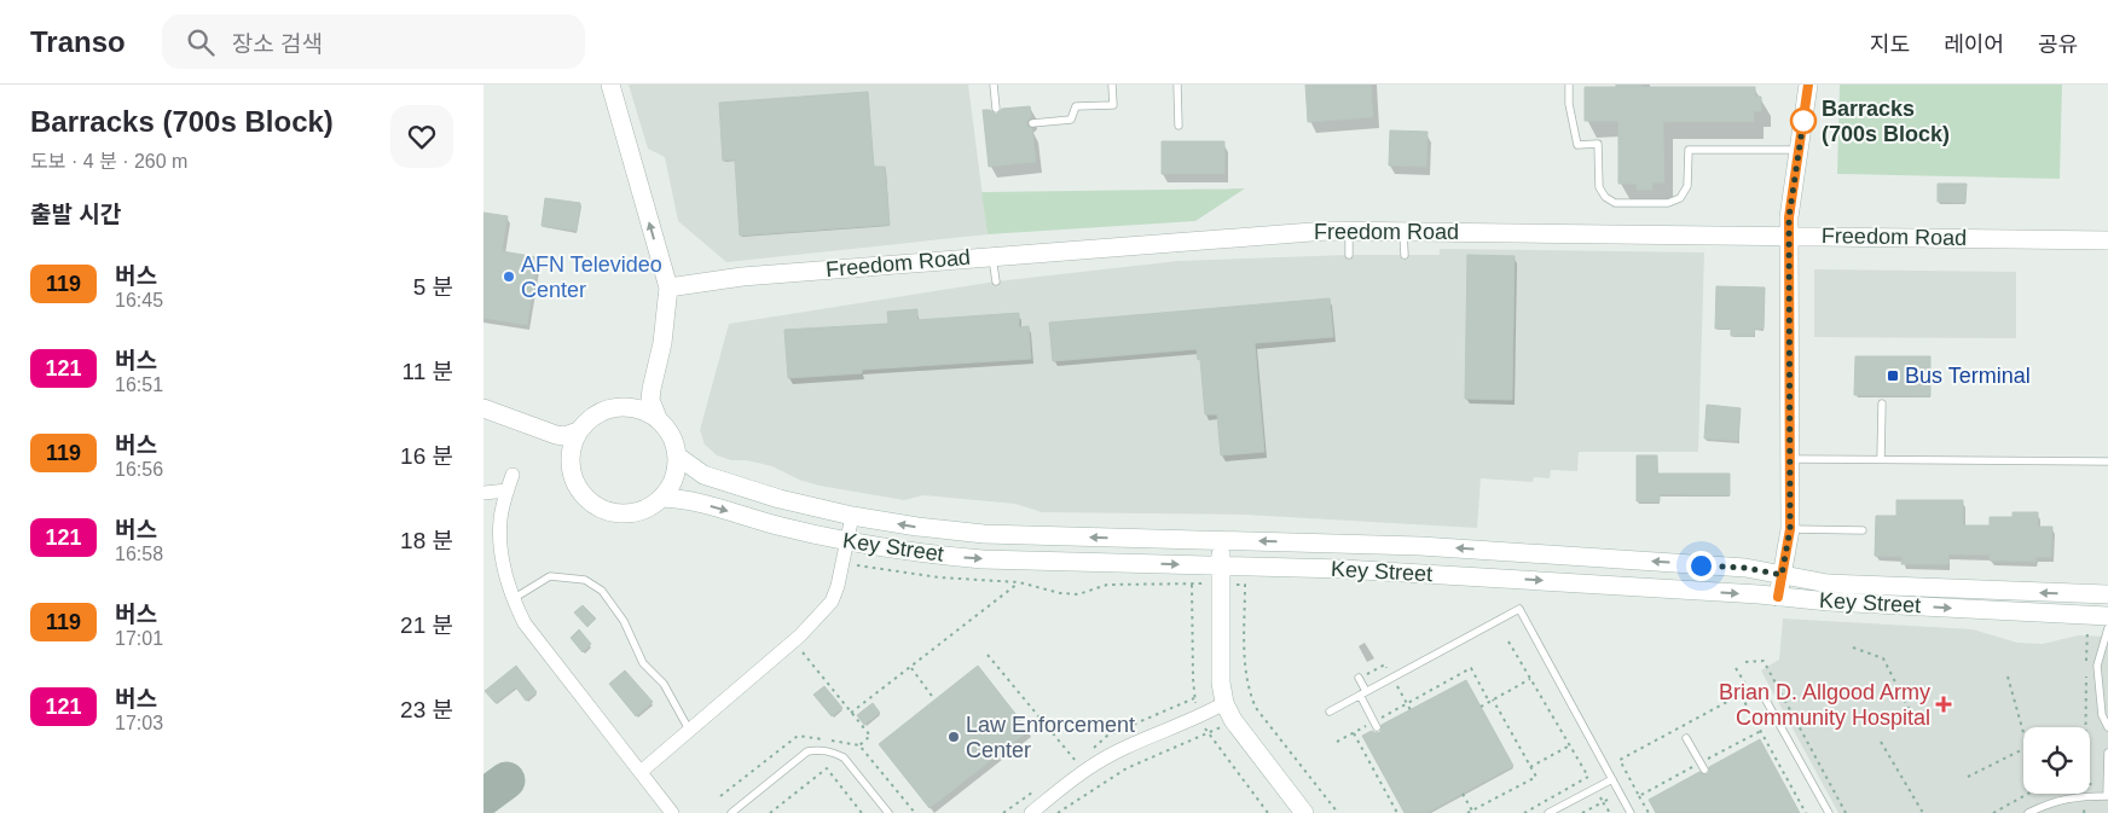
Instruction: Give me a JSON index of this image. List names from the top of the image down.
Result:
{
  "streets": {
    "main road": ["Freedom Road", "Key Street"]
  },
  "places": {
    "other": ["Barracks (700s Block)", "AFN Televideo Center", "Law Enforcement Center"],
    "transit": ["Bus Terminal"],
    "health": ["Brian D. Allgood Army Community Hospital"]
  },
  "lines": ["bus line 119"],
  "page": {
    "header": "Transo",
    "search": "장소 검색",
    "nav": ["지도", "레이어", "공유"],
    "heading": [
      ["Barracks (700s Block)", "도보 · 4 분 · 260 m"],
      "출발 시간"
    ],
    "list": [
      {
        "mark": "119",
        "name": "버스",
        "note": "16:45",
        "value": "5 분"
      },
      {
        "mark": "121",
        "name": "버스",
        "note": "16:51",
        "value": "11 분"
      },
      {
        "mark": "119",
        "name": "버스",
        "note": "16:56",
        "value": "16 분"
      },
      {
        "mark": "121",
        "name": "버스",
        "note": "16:58",
        "value": "18 분"
      },
      {
        "mark": "119",
        "name": "버스",
        "note": "17:01",
        "value": "21 분"
      },
      {
        "mark": "121",
        "name": "버스",
        "note": "17:03",
        "value": "23 분"
      }
    ]
  }
}
